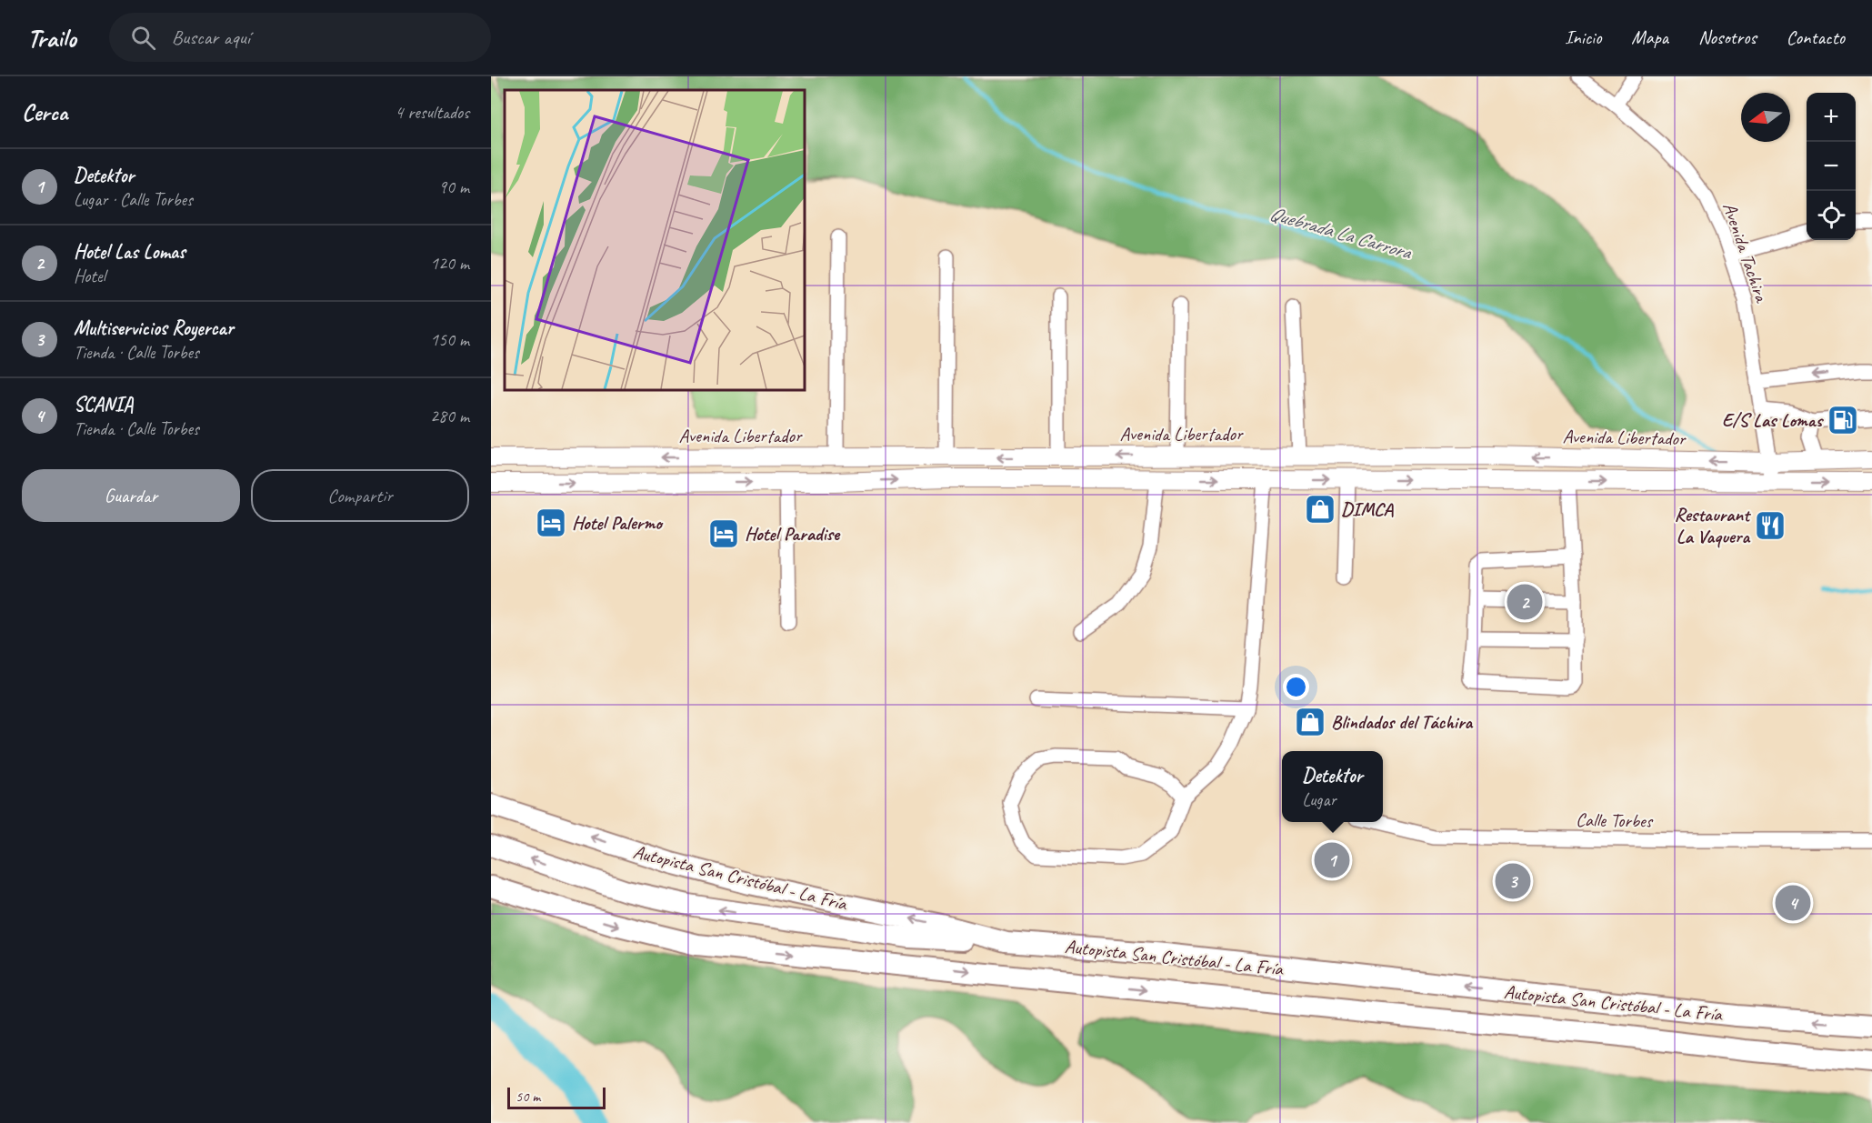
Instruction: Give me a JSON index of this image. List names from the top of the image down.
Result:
{
  "streets": {
    "highway": ["Autopista San Cristóbal - La Fría"],
    "main road": ["Avenida Libertador"],
    "street": ["Avenida Tachira", "Calle Torbes"]
  },
  "crossings": [
    ["Avenida Tachira", "Avenida Libertador"]
  ],
  "water": ["Quebrada La Carrora"],
  "places": {
    "fuel station": ["E/S Las Lomas"],
    "shop": ["DIMCA", "Blindados del Táchira"],
    "hotel": ["Hotel Palermo", "Hotel Paradise"],
    "restaurant": ["Restaurant La Vaquera"]
  },
  "scale_bar": "50 m",
  "north": "left",
  "page": {
    "header": "Trailo",
    "search": "Buscar aquí",
    "nav": [
      "Inicio",
      "Mapa",
      "Nosotros",
      "Contacto"
    ],
    "heading": ["Cerca", "4 resultados"],
    "map_buttons": ["+", "−"],
    "list": [
      {
        "mark": "1",
        "name": "Detektor",
        "note": "Lugar · Calle Torbes",
        "value": "90 m"
      },
      {
        "mark": "2",
        "name": "Hotel Las Lomas",
        "note": "Hotel",
        "value": "120 m"
      },
      {
        "mark": "3",
        "name": "Multiservicios Royercar",
        "note": "Tienda · Calle Torbes",
        "value": "150 m"
      },
      {
        "mark": "4",
        "name": "SCANIA",
        "note": "Tienda · Calle Torbes",
        "value": "280 m"
      }
    ],
    "buttons": ["Guardar", "Compartir"],
    "pins": [
      "2",
      "1",
      "3",
      "4"
    ],
    "popup": ["Detektor", "Lugar"],
    "scale": "50 m"
  }
}
